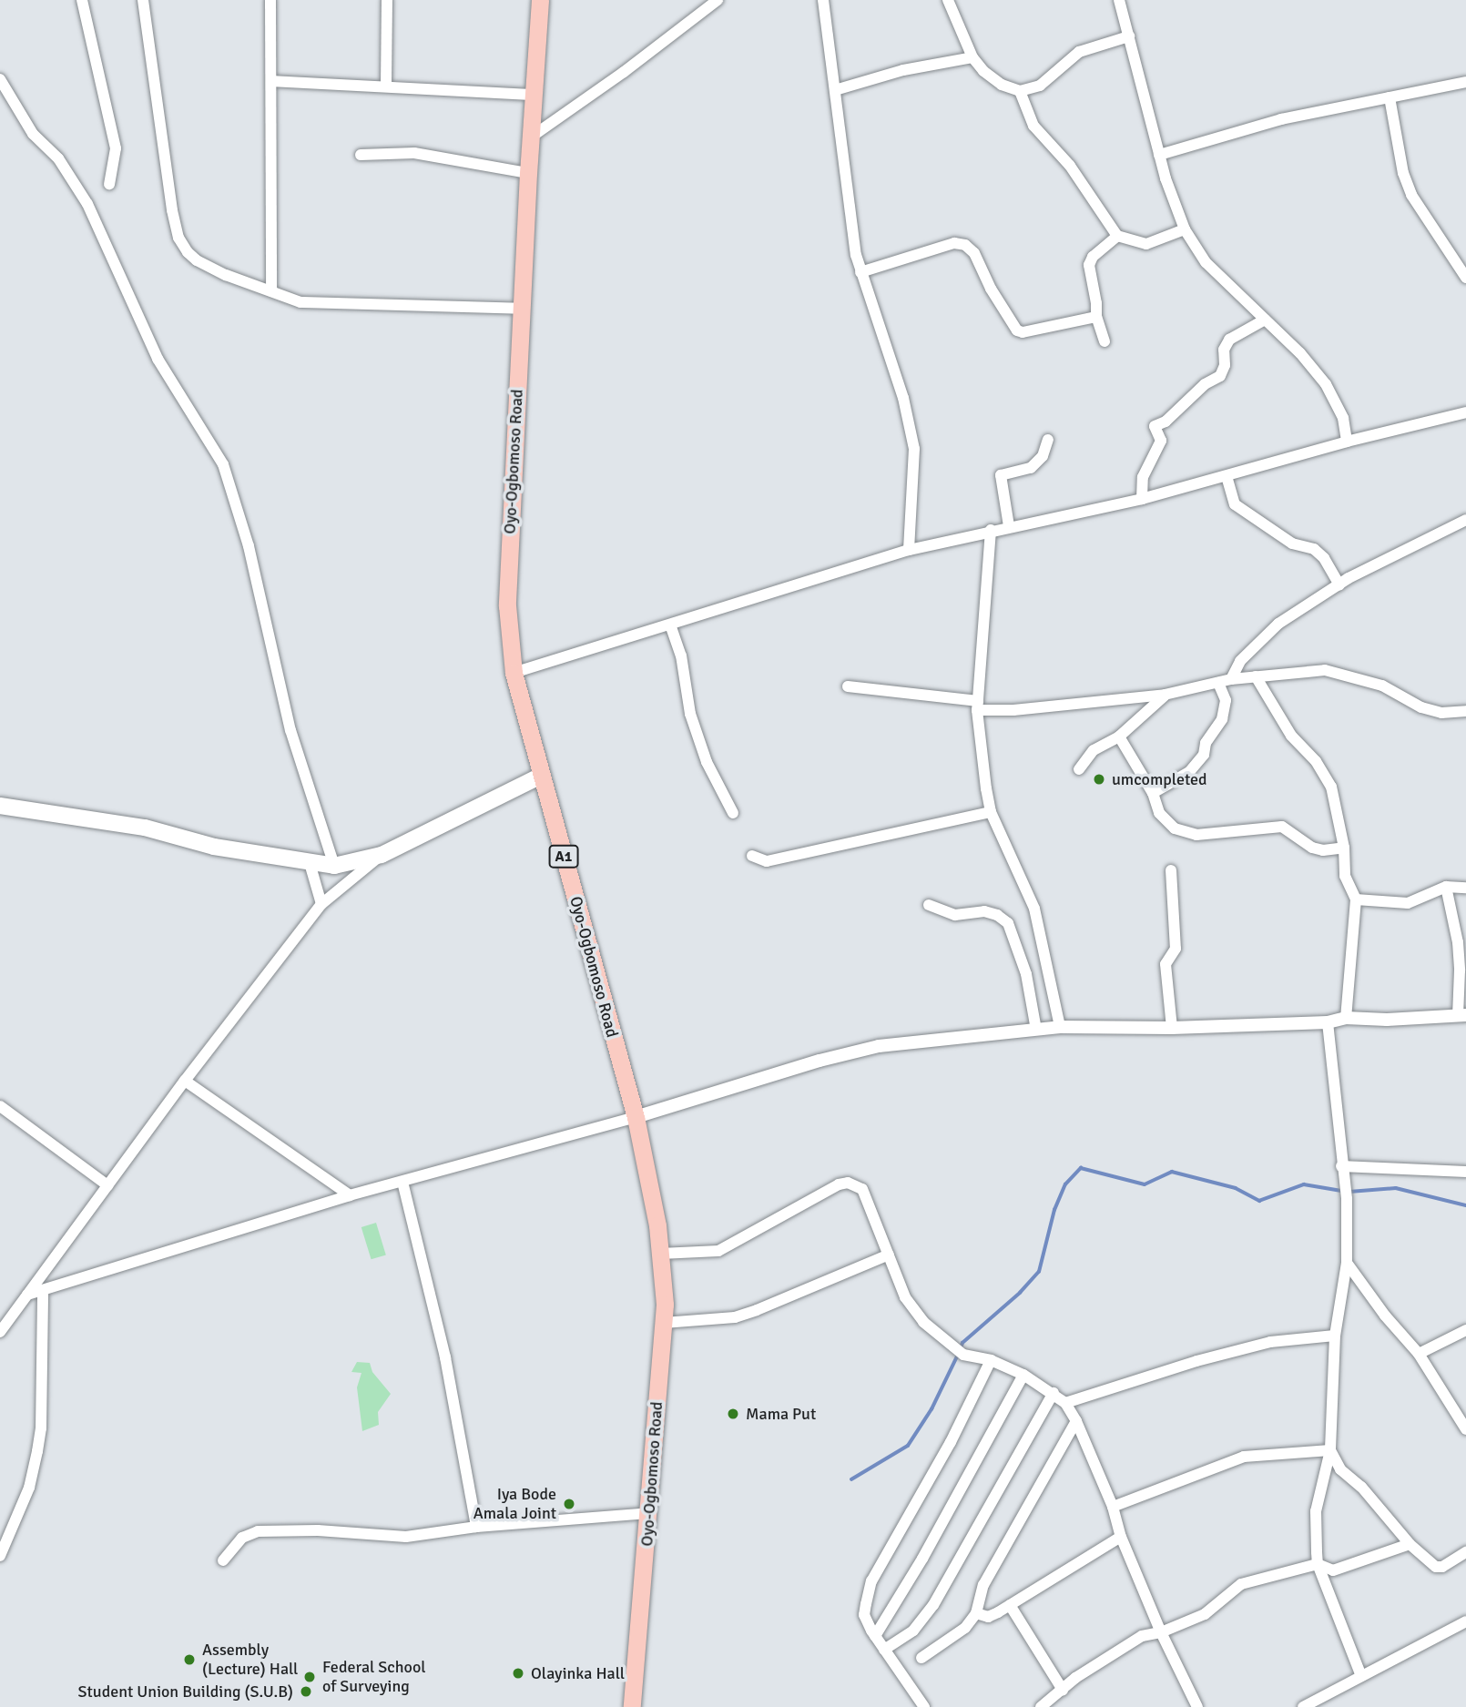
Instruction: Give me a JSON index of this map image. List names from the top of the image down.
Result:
{
  "streets": {
    "highway": ["Oyo-Ogbomoso Road", "A1"]
  },
  "places": [
    "umcompleted",
    "Mama Put",
    "Iya Bode Amala Joint",
    "Assembly (Lecture) Hall",
    "Olayinka Hall",
    "Federal School of Surveying",
    "Student Union Building (S.U.B)"
  ]
}
